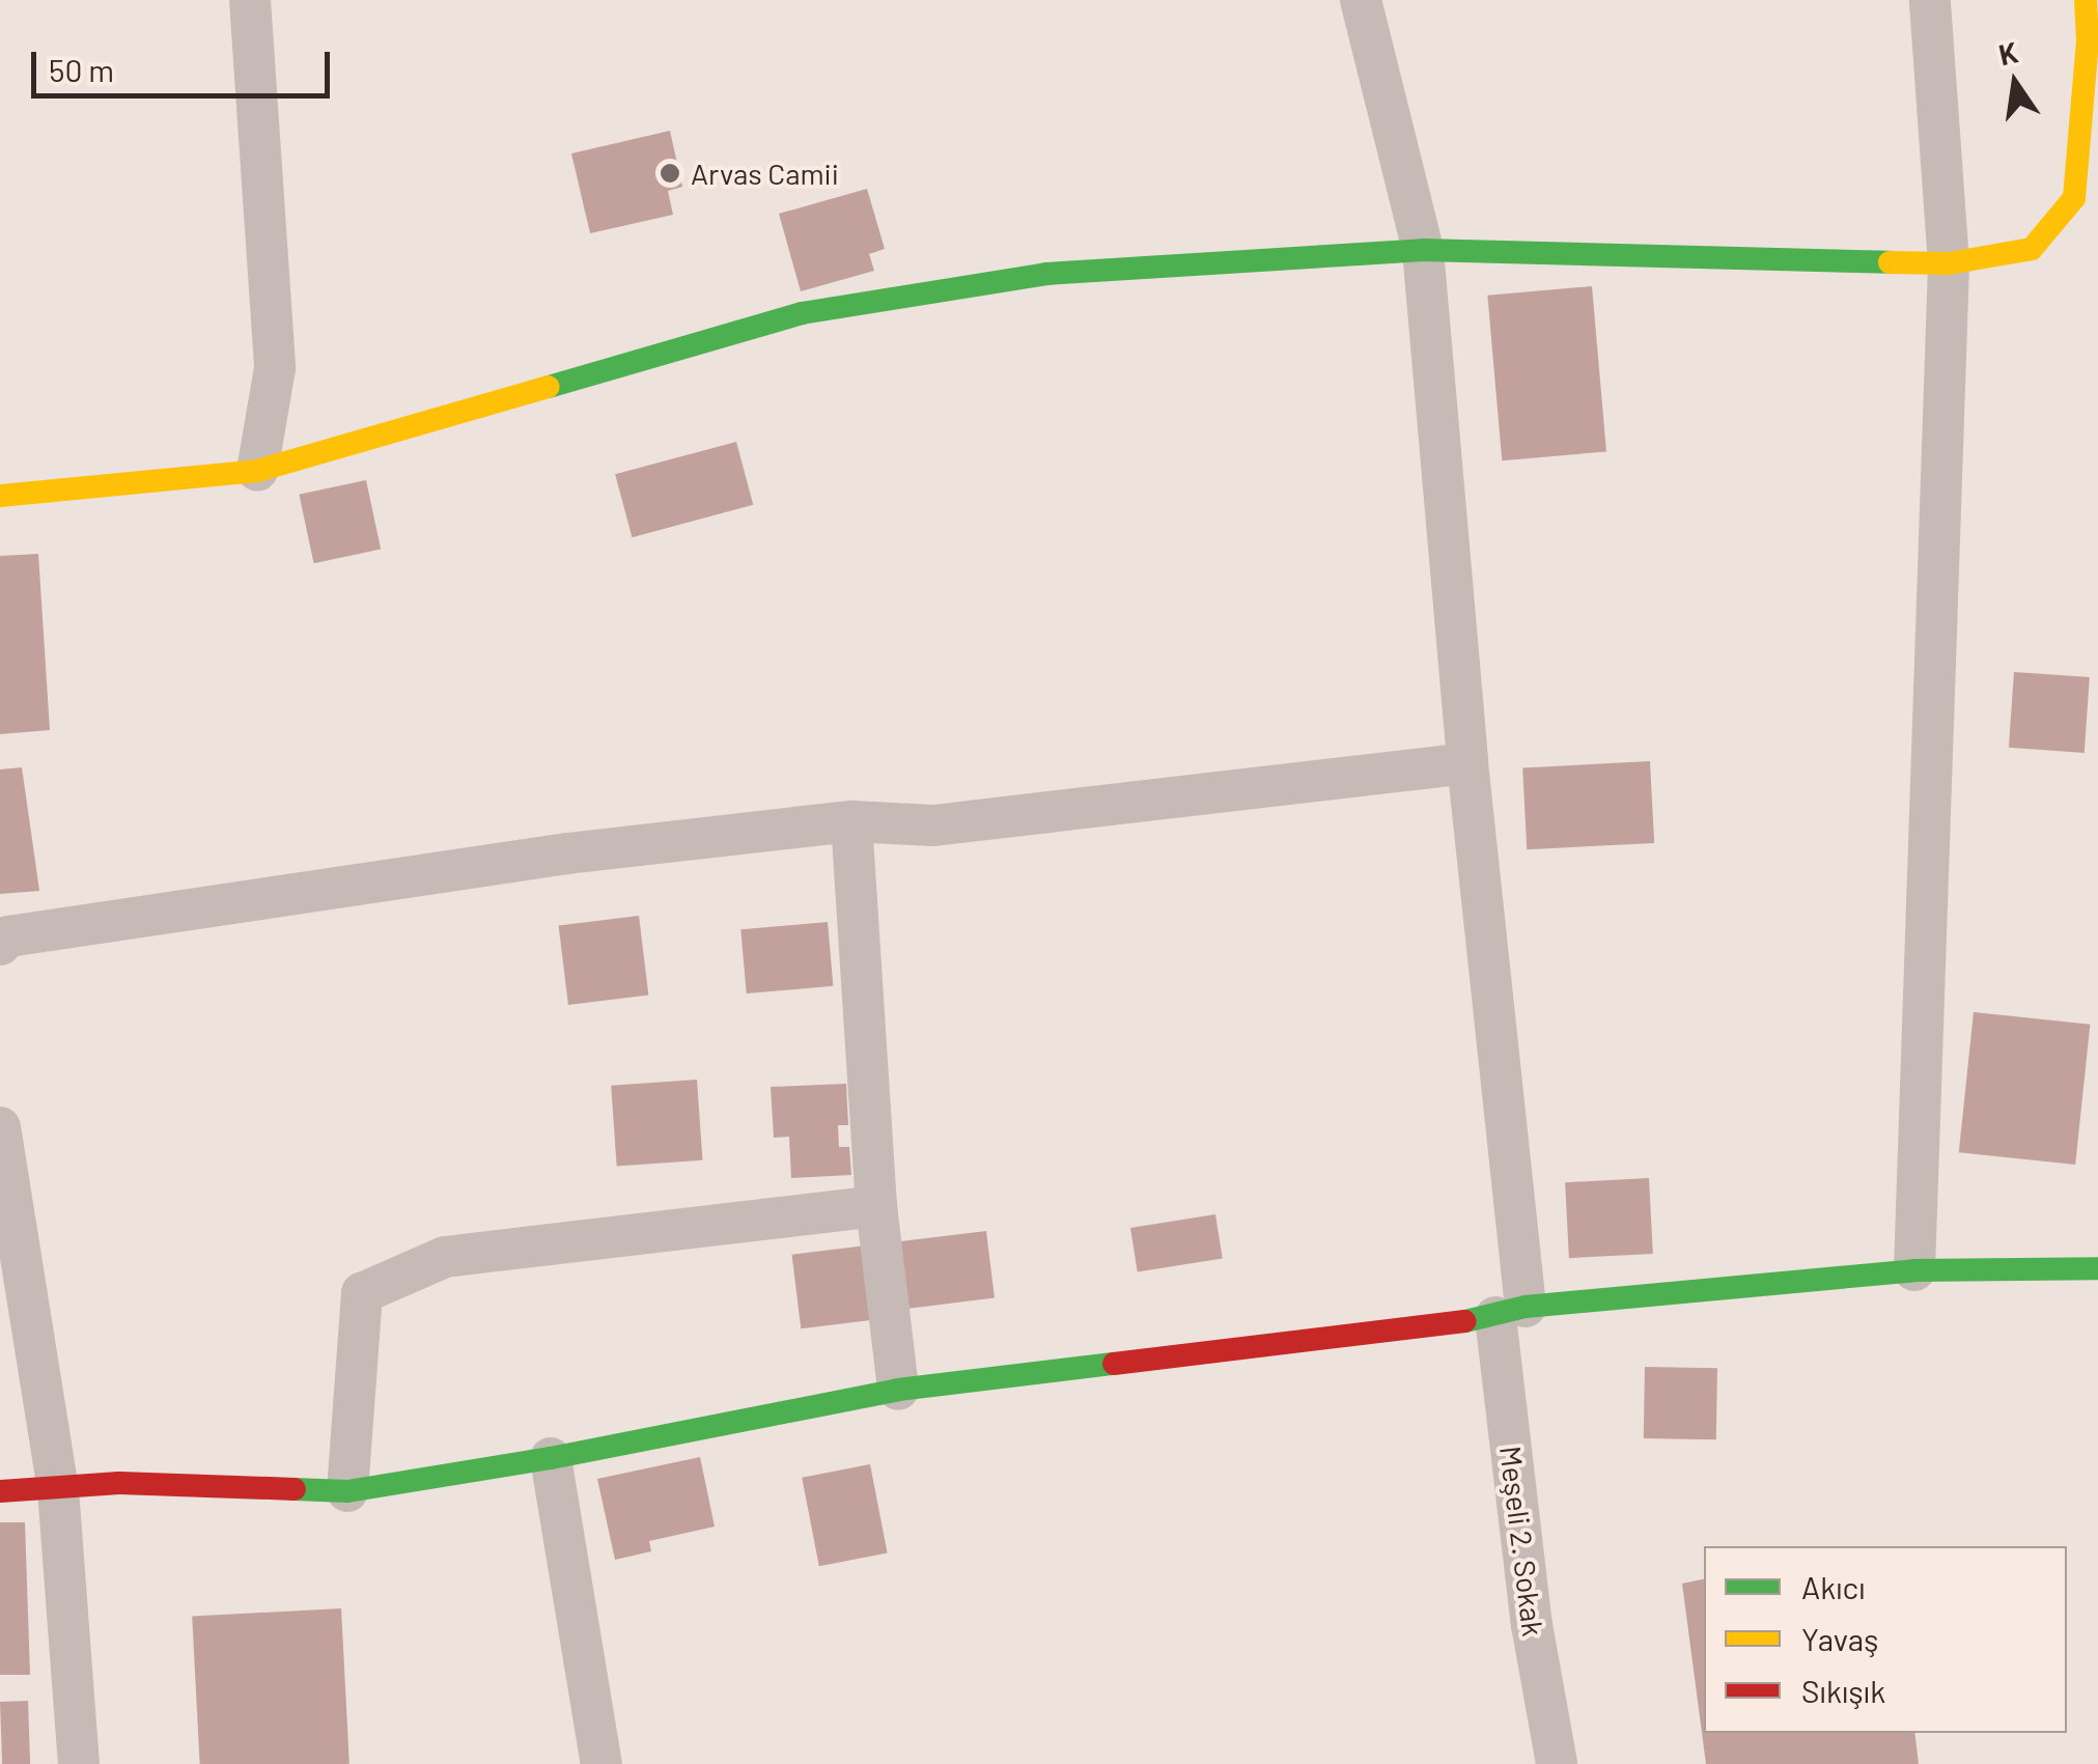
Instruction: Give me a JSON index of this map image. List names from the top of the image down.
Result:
{
  "streets": {
    "street": ["Meşeli 2. Sokak"]
  },
  "places": ["Arvas Camii"],
  "legend": ["Akıcı", "Yavaş", "Sıkışık"],
  "scale_bar": "50 m",
  "north": "top"
}
